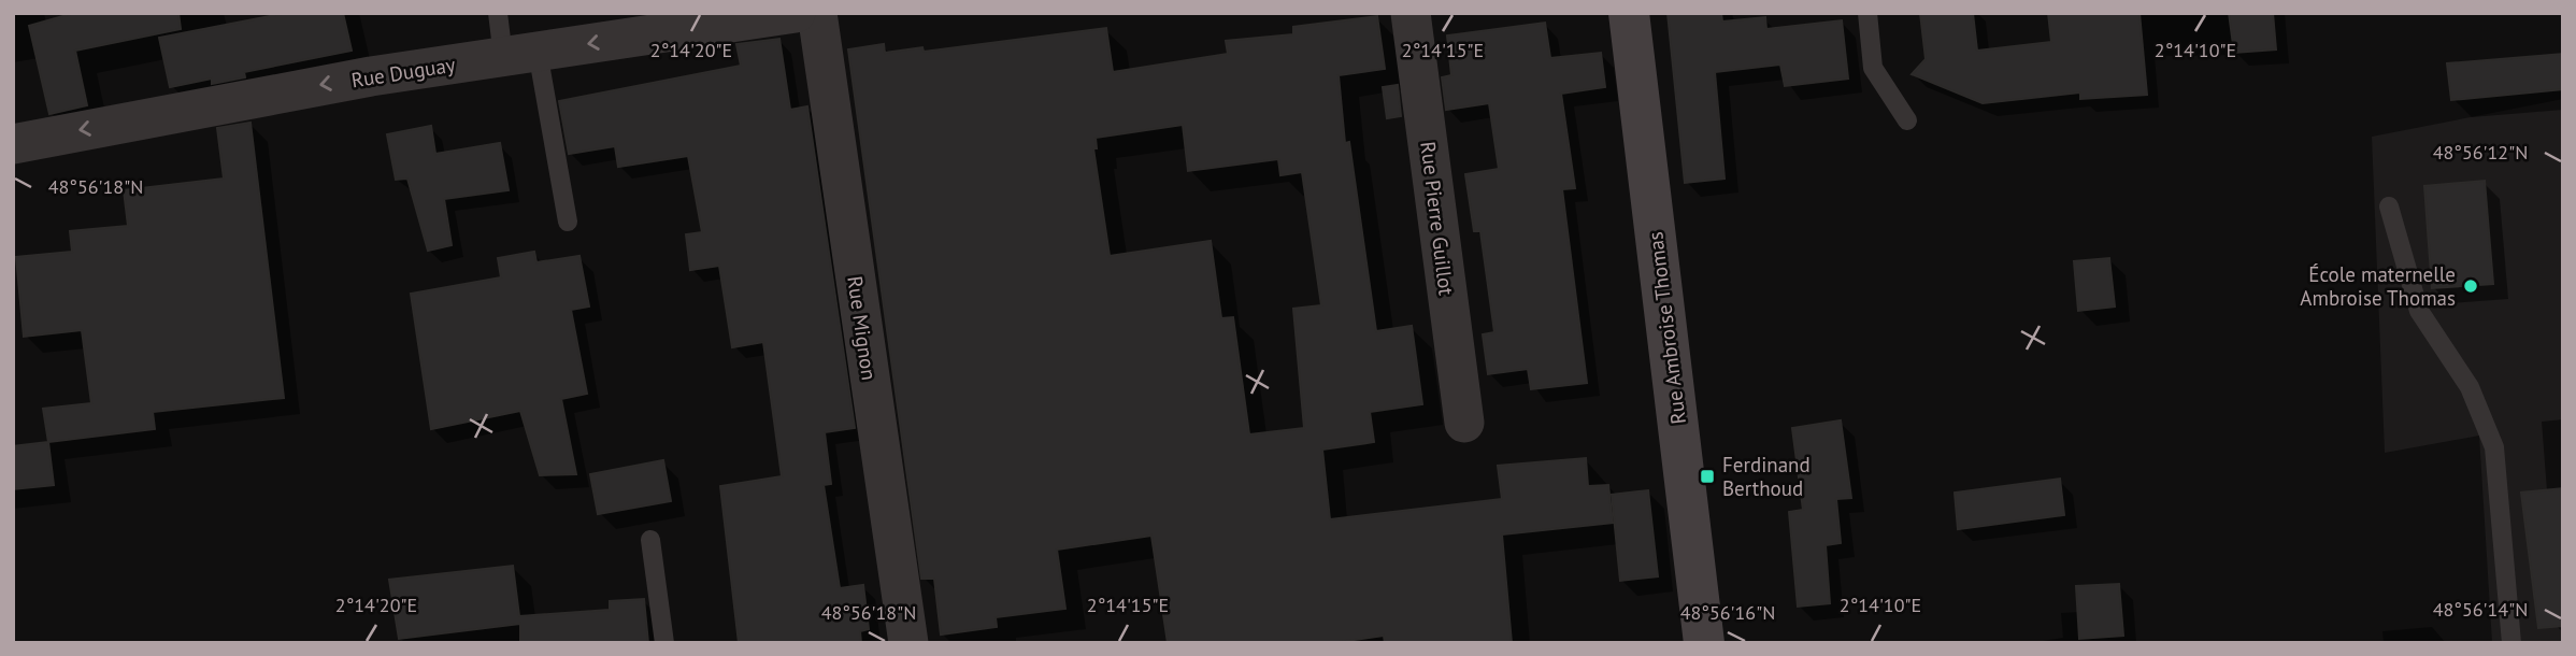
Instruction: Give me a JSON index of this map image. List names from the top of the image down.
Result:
{
  "streets": {
    "street": [
      "Rue Duguay",
      "Rue Pierre Guillot",
      "Rue Mignon",
      "Rue Ambroise Thomas"
    ]
  },
  "one_way": ["Rue Duguay"],
  "places": {
    "other": ["École maternelle Ambroise Thomas"],
    "transit": ["Ferdinand Berthoud"]
  },
  "coordinates": [
    "2°14'20\"E",
    "2°14'15\"E",
    "2°14'10\"E",
    "48°56'12\"N",
    "48°56'18\"N",
    "48°56'14\"N",
    "48°56'16\"N"
  ]
}
